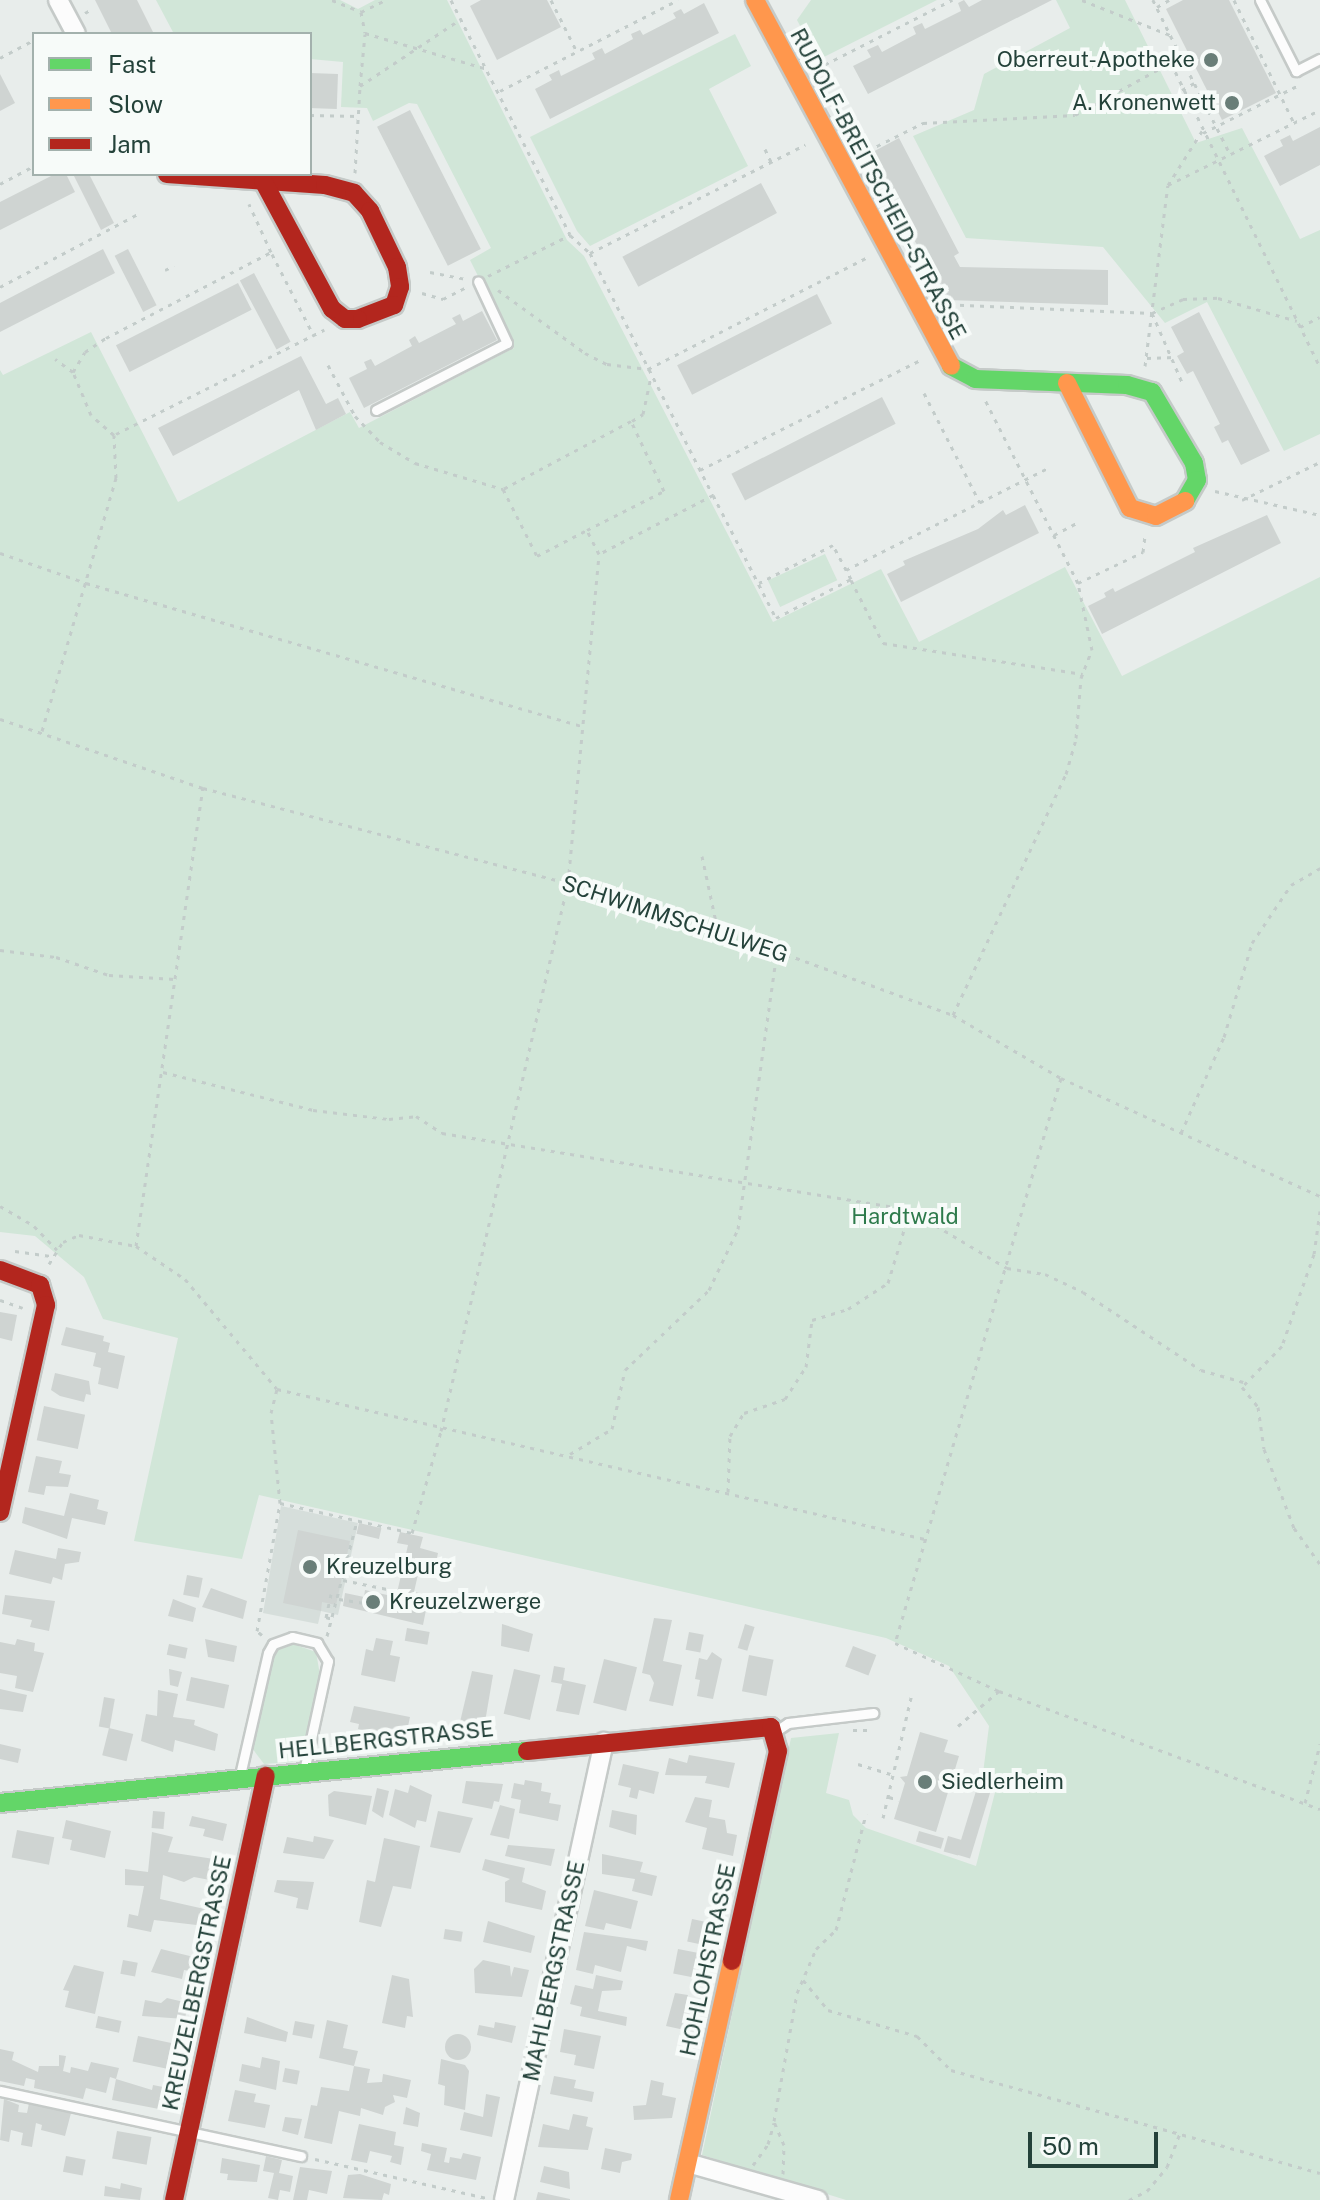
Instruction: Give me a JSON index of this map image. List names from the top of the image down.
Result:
{
  "streets": {
    "street": [
      "RUDOLF-BREITSCHEID-STRASSE",
      "HELLBERGSTRASSE",
      "HOHLOHSTRASSE",
      "MAHLBERGSTRASSE",
      "KREUZELBERGSTRASSE"
    ],
    "path": ["SCHWIMMSCHULWEG"]
  },
  "crossings": [
    ["HELLBERGSTRASSE", "HOHLOHSTRASSE"],
    ["HELLBERGSTRASSE", "MAHLBERGSTRASSE"],
    ["HELLBERGSTRASSE", "KREUZELBERGSTRASSE"]
  ],
  "parks": ["Hardtwald"],
  "places": [
    "Oberreut-Apotheke",
    "A. Kronenwett",
    "Kreuzelburg",
    "Kreuzelzwerge",
    "Siedlerheim"
  ],
  "legend": ["Fast", "Slow", "Jam"],
  "scale_bar": "50 m"
}
